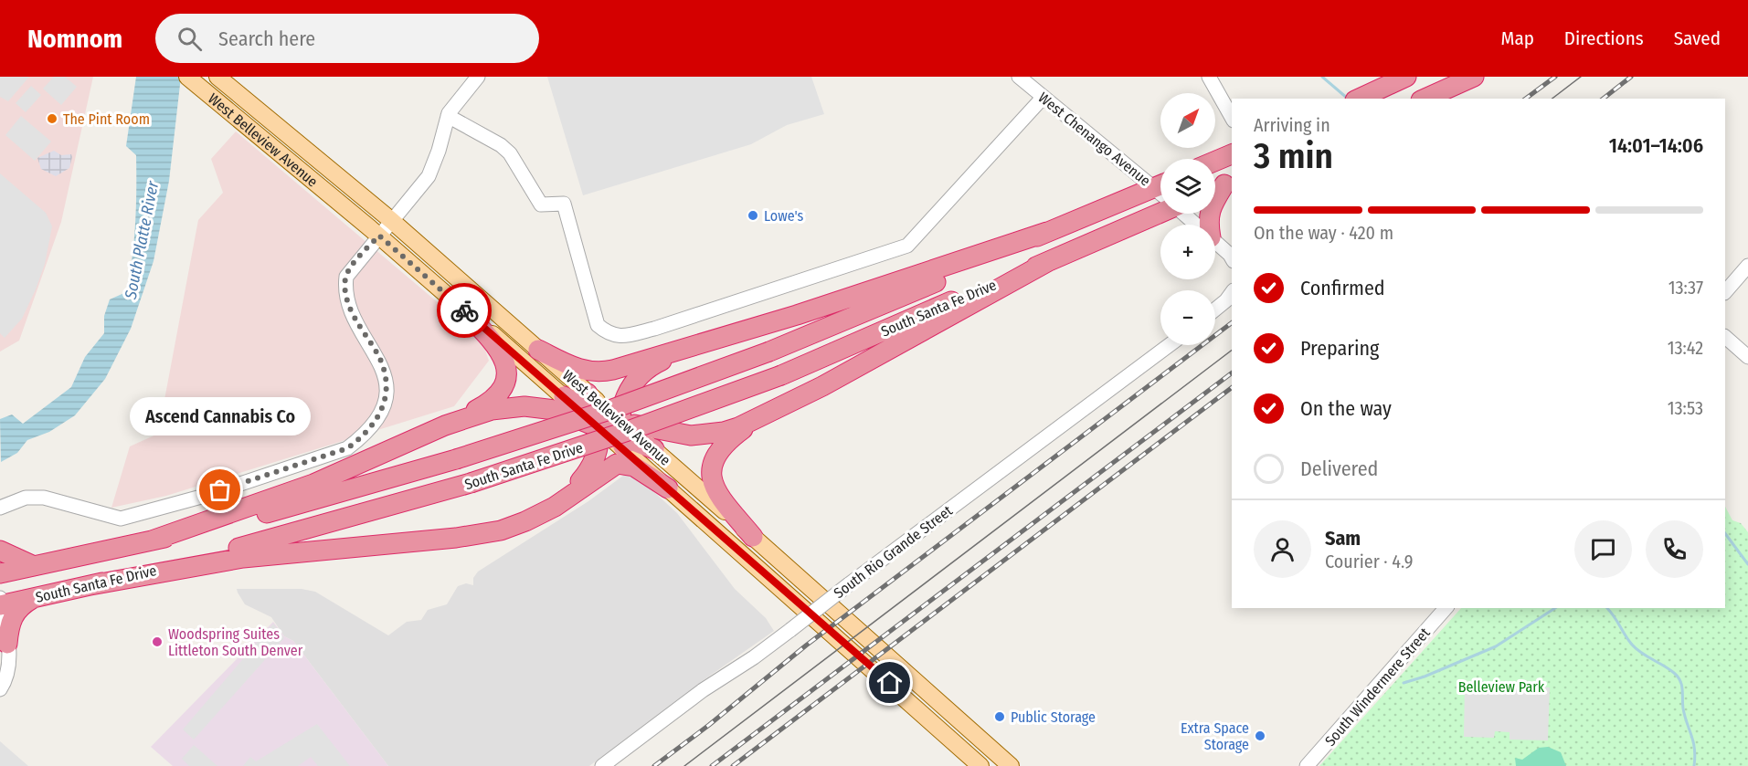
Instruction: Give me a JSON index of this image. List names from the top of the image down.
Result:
{
  "streets": {
    "highway": ["South Santa Fe Drive"],
    "main road": ["West Belleview Avenue"],
    "street": ["West Chenango Avenue", "South Rio Grande Street", "South Windermere Street"]
  },
  "water": ["South Platte River"],
  "parks": ["Belleview Park"],
  "places": [
    "The Pint Room",
    "Lowe's",
    "Ascend Cannabis Co",
    "Woodspring Suites Littleton South Denver",
    "Public Storage",
    "Extra Space Storage"
  ],
  "north": "top right",
  "page": {
    "header": "Nomnom",
    "search": "Search here",
    "nav": ["Map", "Directions", "Saved"],
    "map_buttons": ["+", "−"],
    "heading": ["3 min", "Arriving in", "14:01–14:06"],
    "panel": ["Sam", "Courier · 4.9"],
    "bar": "On the way · 420 m",
    "list": [
      ["Confirmed", "13:37"],
      ["Preparing", "13:42"],
      ["On the way", "13:53"],
      "Delivered"
    ],
    "bubble": "Ascend Cannabis Co"
  }
}
